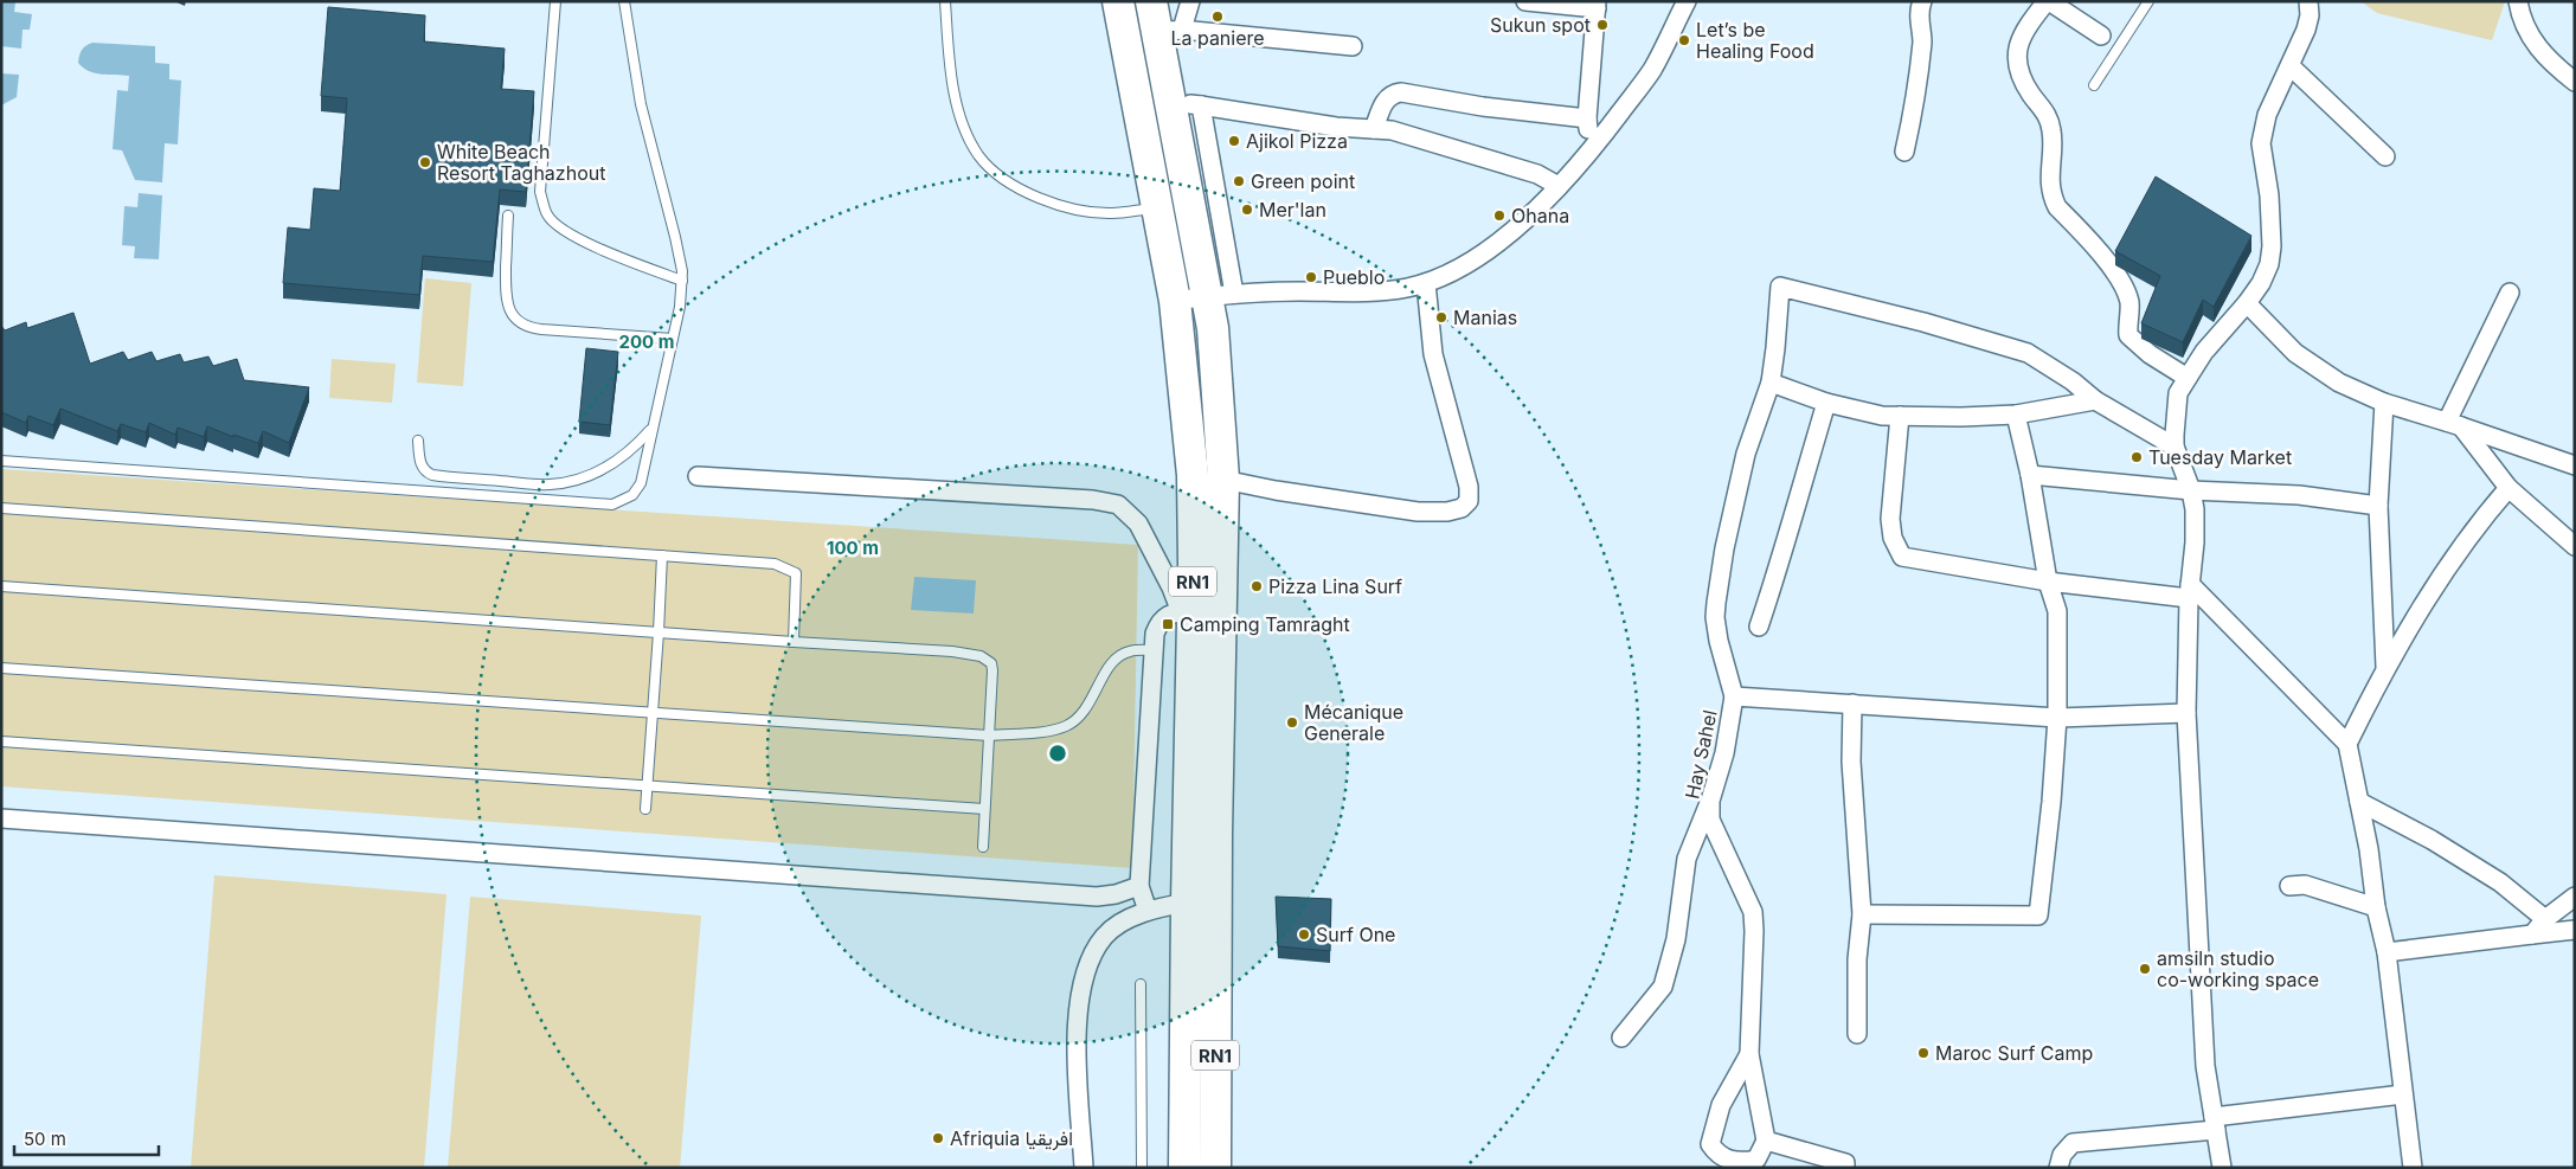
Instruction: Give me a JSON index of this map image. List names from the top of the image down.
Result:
{
  "streets": {
    "highway": ["RN1"],
    "street": ["Hay Sahel"]
  },
  "places": {
    "other": [
      "La paniere",
      "Sukun spot",
      "Let’s be Healing Food",
      "Ajikol Pizza",
      "White Beach Resort Taghazhout",
      "Green point",
      "Mer'lan",
      "Ohana",
      "Pueblo",
      "Manias",
      "Tuesday Market",
      "Pizza Lina Surf",
      "Mécanique Generale",
      "Surf One",
      "amsiln studio co-working space",
      "Maroc Surf Camp",
      "Afriquia افريقيا"
    ],
    "transit": ["Camping Tamraght"]
  },
  "scale_bar": "50 m",
  "rings": ["200 m", "100 m"]
}
